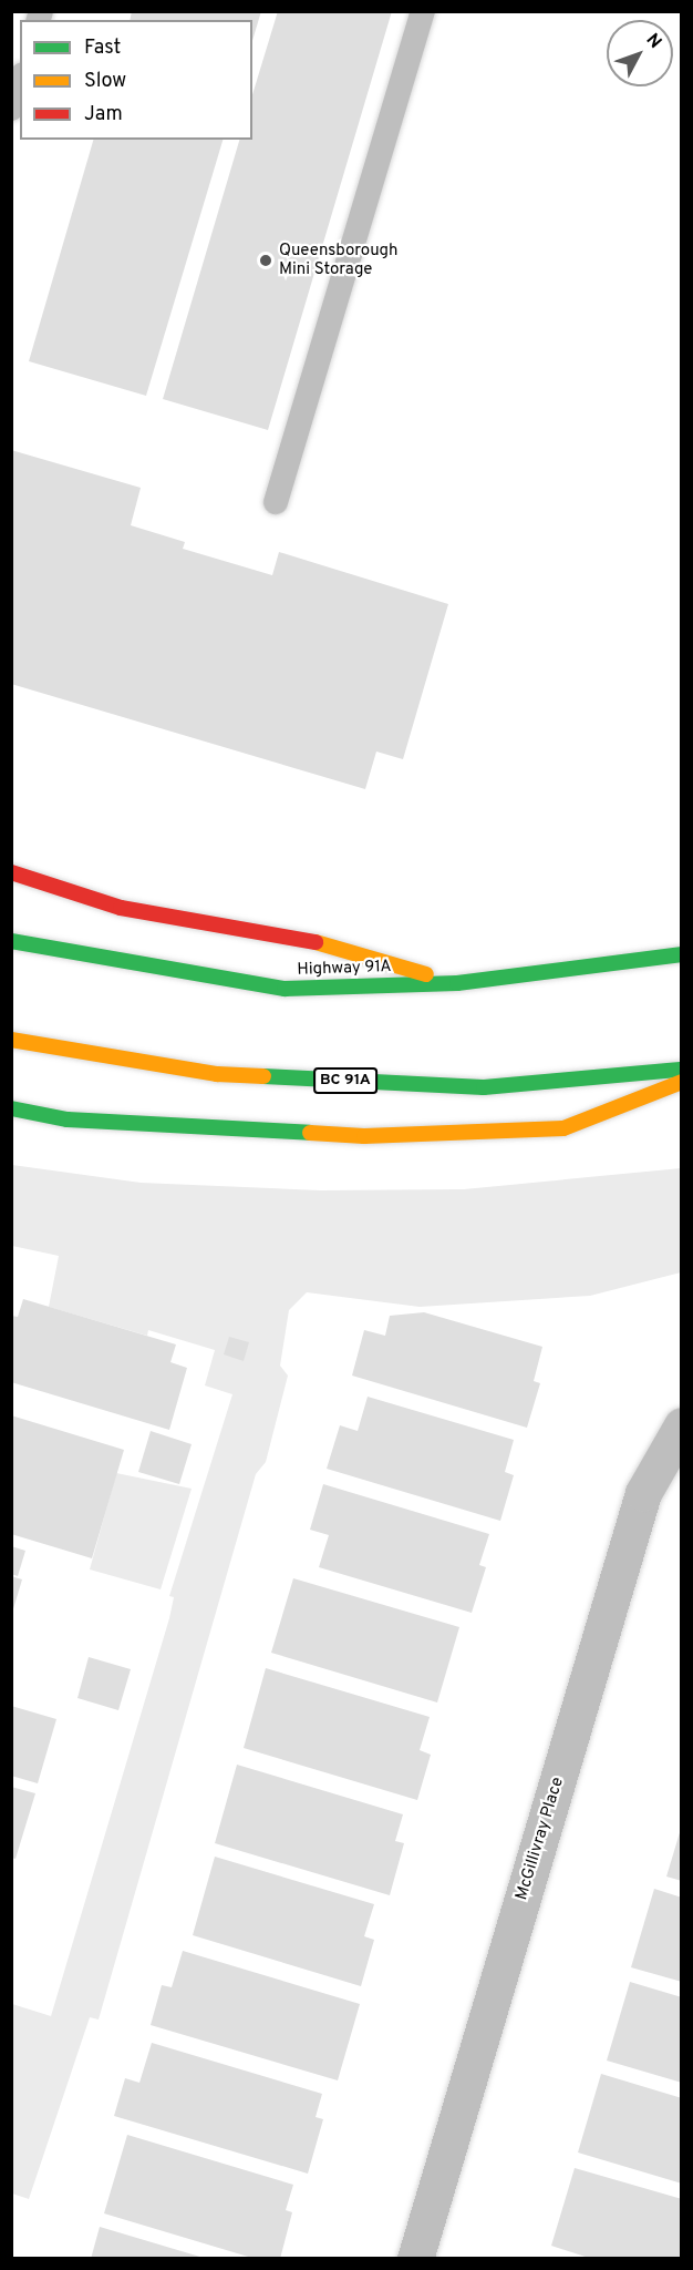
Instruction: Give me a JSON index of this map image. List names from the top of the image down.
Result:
{
  "streets": {
    "highway": ["Highway 91A", "BC 91A"],
    "street": ["McGillivray Place"]
  },
  "places": ["Queensborough Mini Storage"],
  "legend": ["Fast", "Slow", "Jam"],
  "north": "top right"
}
